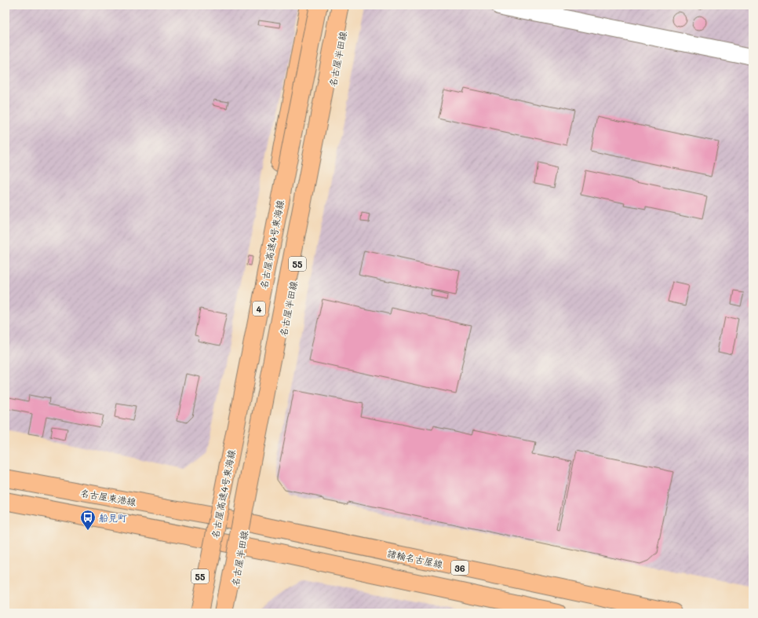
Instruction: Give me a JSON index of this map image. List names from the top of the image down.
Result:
{
  "streets": {
    "main road": [
      "名古屋半田線",
      "名古屋高速4号東海線",
      "55",
      "4",
      "名古屋東港線",
      "諸輪名古屋線",
      "36"
    ]
  },
  "crossings": [
    ["名古屋半田線", "諸輪名古屋線"],
    ["55", "名古屋東港線"],
    ["55", "諸輪名古屋線"],
    ["名古屋東港線", "諸輪名古屋線"]
  ],
  "places": {
    "bus stop": ["船見町"]
  }
}
